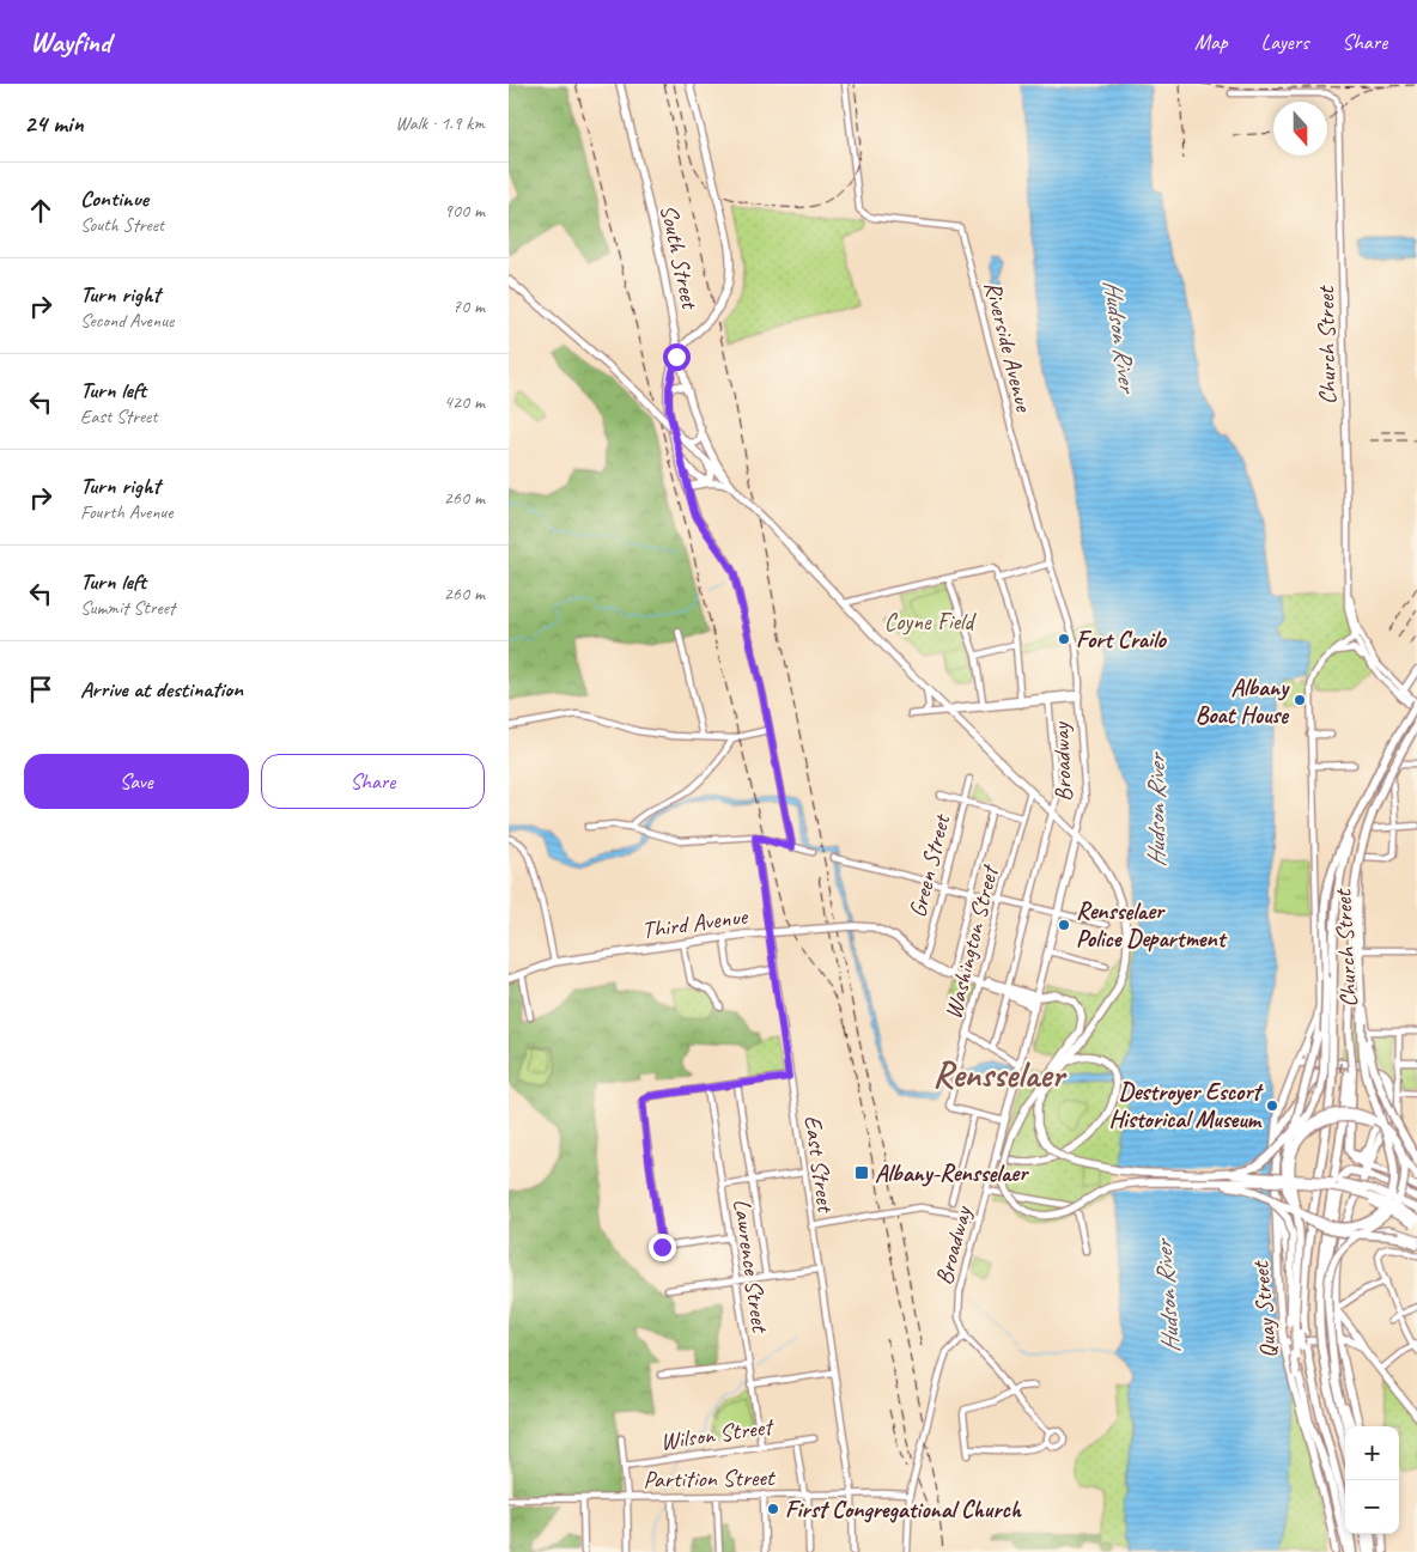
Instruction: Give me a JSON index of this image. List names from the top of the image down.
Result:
{
  "streets": {
    "main road": [
      "South Street",
      "Broadway",
      "Third Avenue",
      "Quay Street"
    ],
    "street": [
      "Riverside Avenue",
      "Church Street",
      "Green Street",
      "Washington Street",
      "East Street",
      "Lawrence Street",
      "Wilson Street",
      "Partition Street"
    ]
  },
  "crossings": [
    ["Riverside Avenue", "Broadway"],
    ["Broadway", "Third Avenue"],
    ["Green Street", "Third Avenue"],
    ["Third Avenue", "Washington Street"],
    ["East Street", "Partition Street"],
    ["Lawrence Street", "Wilson Street"]
  ],
  "districts": ["Rensselaer"],
  "water": ["Hudson River"],
  "parks": ["Coyne Field"],
  "places": {
    "other": [
      "Fort Crailo",
      "Albany Boat House",
      "Rensselaer Police Department",
      "Destroyer Escort Historical Museum",
      "First Congregational Church"
    ],
    "transit": ["Albany-Rensselaer"]
  },
  "north": "bottom",
  "page": {
    "header": "Wayfind",
    "nav": ["Map", "Layers", "Share"],
    "heading": ["24 min", "Walk · 1.9 km"],
    "list": [
      ["Continue", "South Street", "900 m"],
      ["Turn right", "Second Avenue", "70 m"],
      ["Turn left", "East Street", "420 m"],
      ["Turn right", "Fourth Avenue", "260 m"],
      ["Turn left", "Summit Street", "260 m"],
      "Arrive at destination"
    ],
    "buttons": ["Save", "Share"],
    "map_buttons": ["+", "−"]
  }
}
